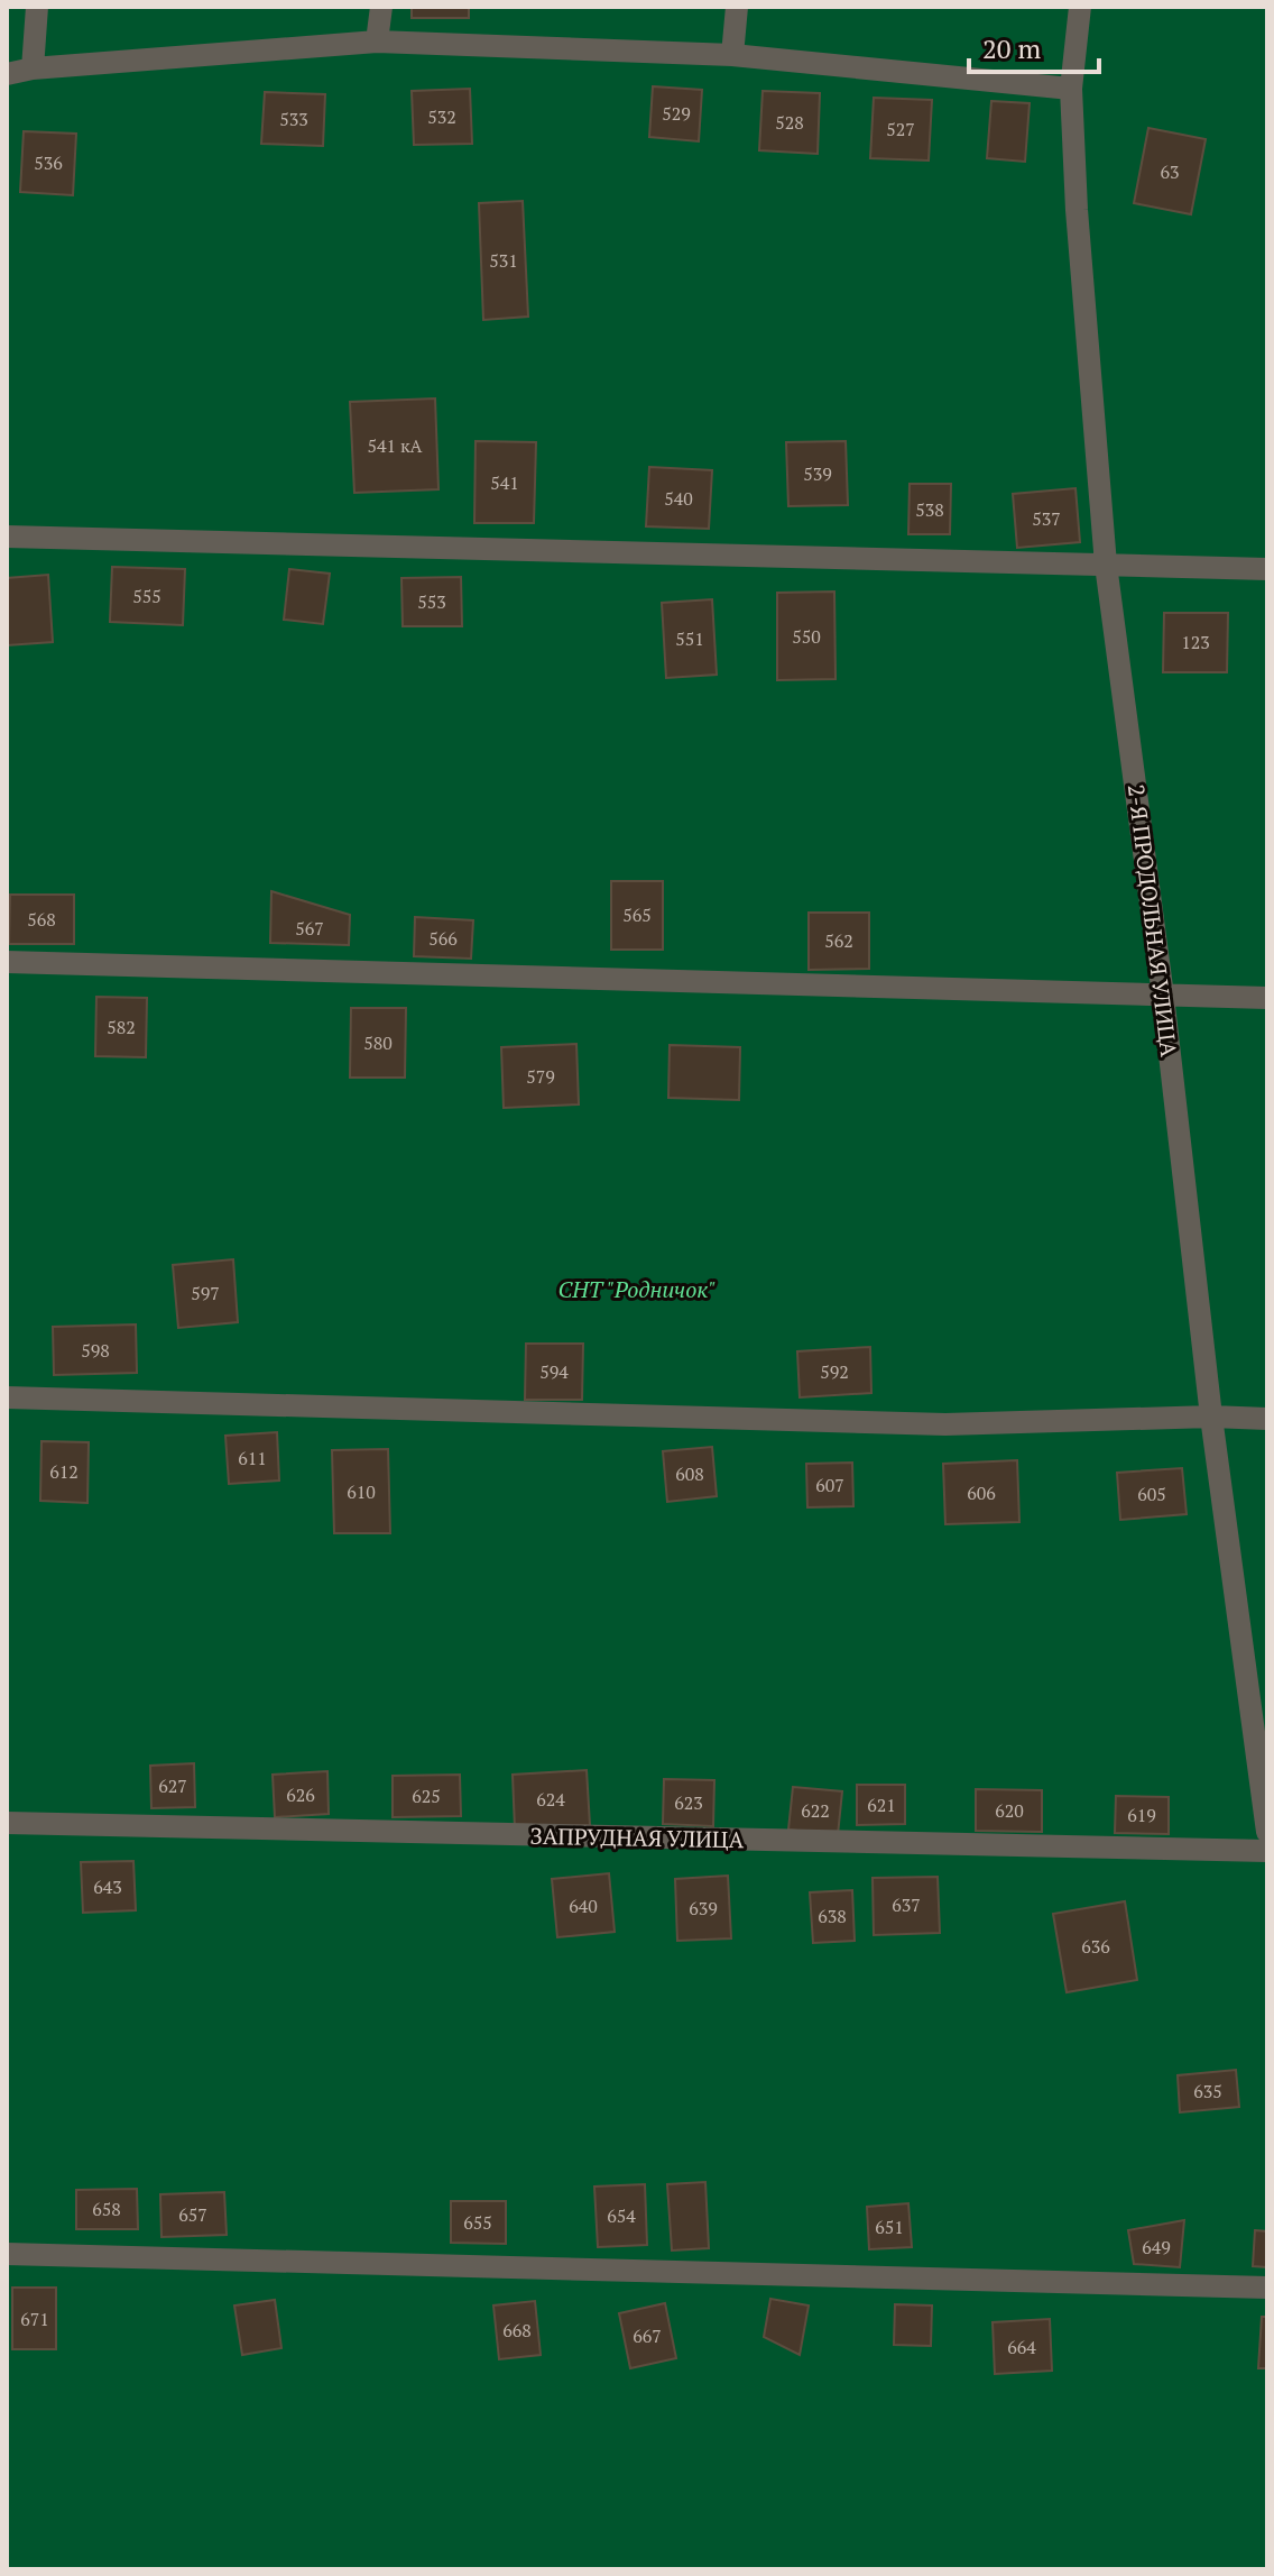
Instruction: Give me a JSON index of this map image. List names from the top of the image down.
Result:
{
  "streets": {
    "lane": ["2-Я ПРОДОЛЬНАЯ УЛИЦА", "ЗАПРУДНАЯ УЛИЦА"]
  },
  "parks": ["СНТ \"Родничок\""],
  "house_numbers": [
    "529",
    "532",
    "533",
    "528",
    "527",
    "536",
    "63",
    "531",
    "541 кА",
    "539",
    "541",
    "540",
    "538",
    "537",
    "555",
    "553",
    "550",
    "551",
    "123",
    "565",
    "568",
    "567",
    "566",
    "562",
    "582",
    "580",
    "579",
    "597",
    "598",
    "594",
    "592",
    "611",
    "612",
    "608",
    "607",
    "610",
    "606",
    "605",
    "627",
    "626",
    "625",
    "624",
    "623",
    "621",
    "622",
    "620",
    "619",
    "643",
    "637",
    "640",
    "639",
    "638",
    "636",
    "635",
    "658",
    "657",
    "654",
    "655",
    "651",
    "649",
    "671",
    "668",
    "667",
    "664"
  ],
  "scale_bar": "20 m"
}
